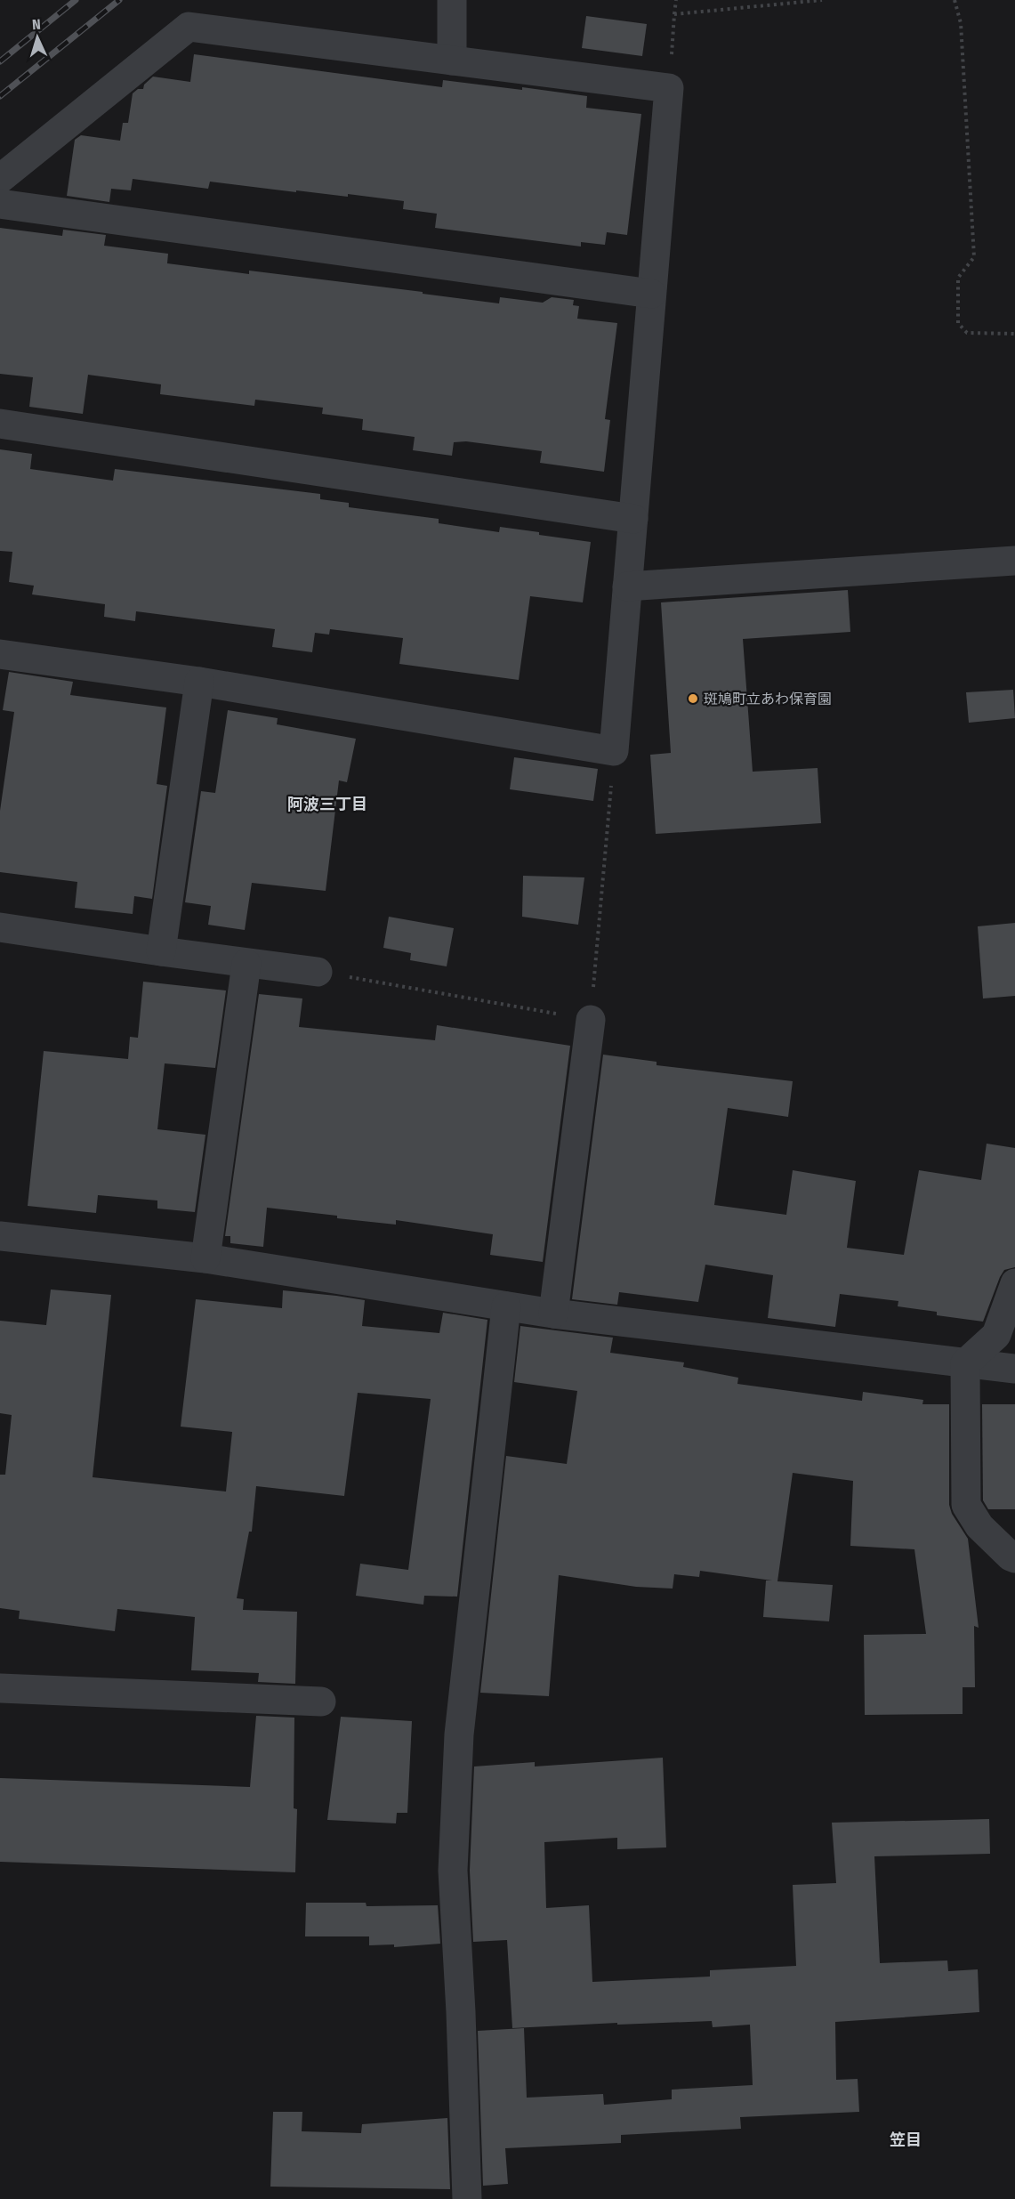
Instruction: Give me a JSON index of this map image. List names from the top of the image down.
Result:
{
  "districts": ["阿波三丁目", "笠目"],
  "places": ["斑鳩町立あわ保育園"],
  "north": "top"
}
